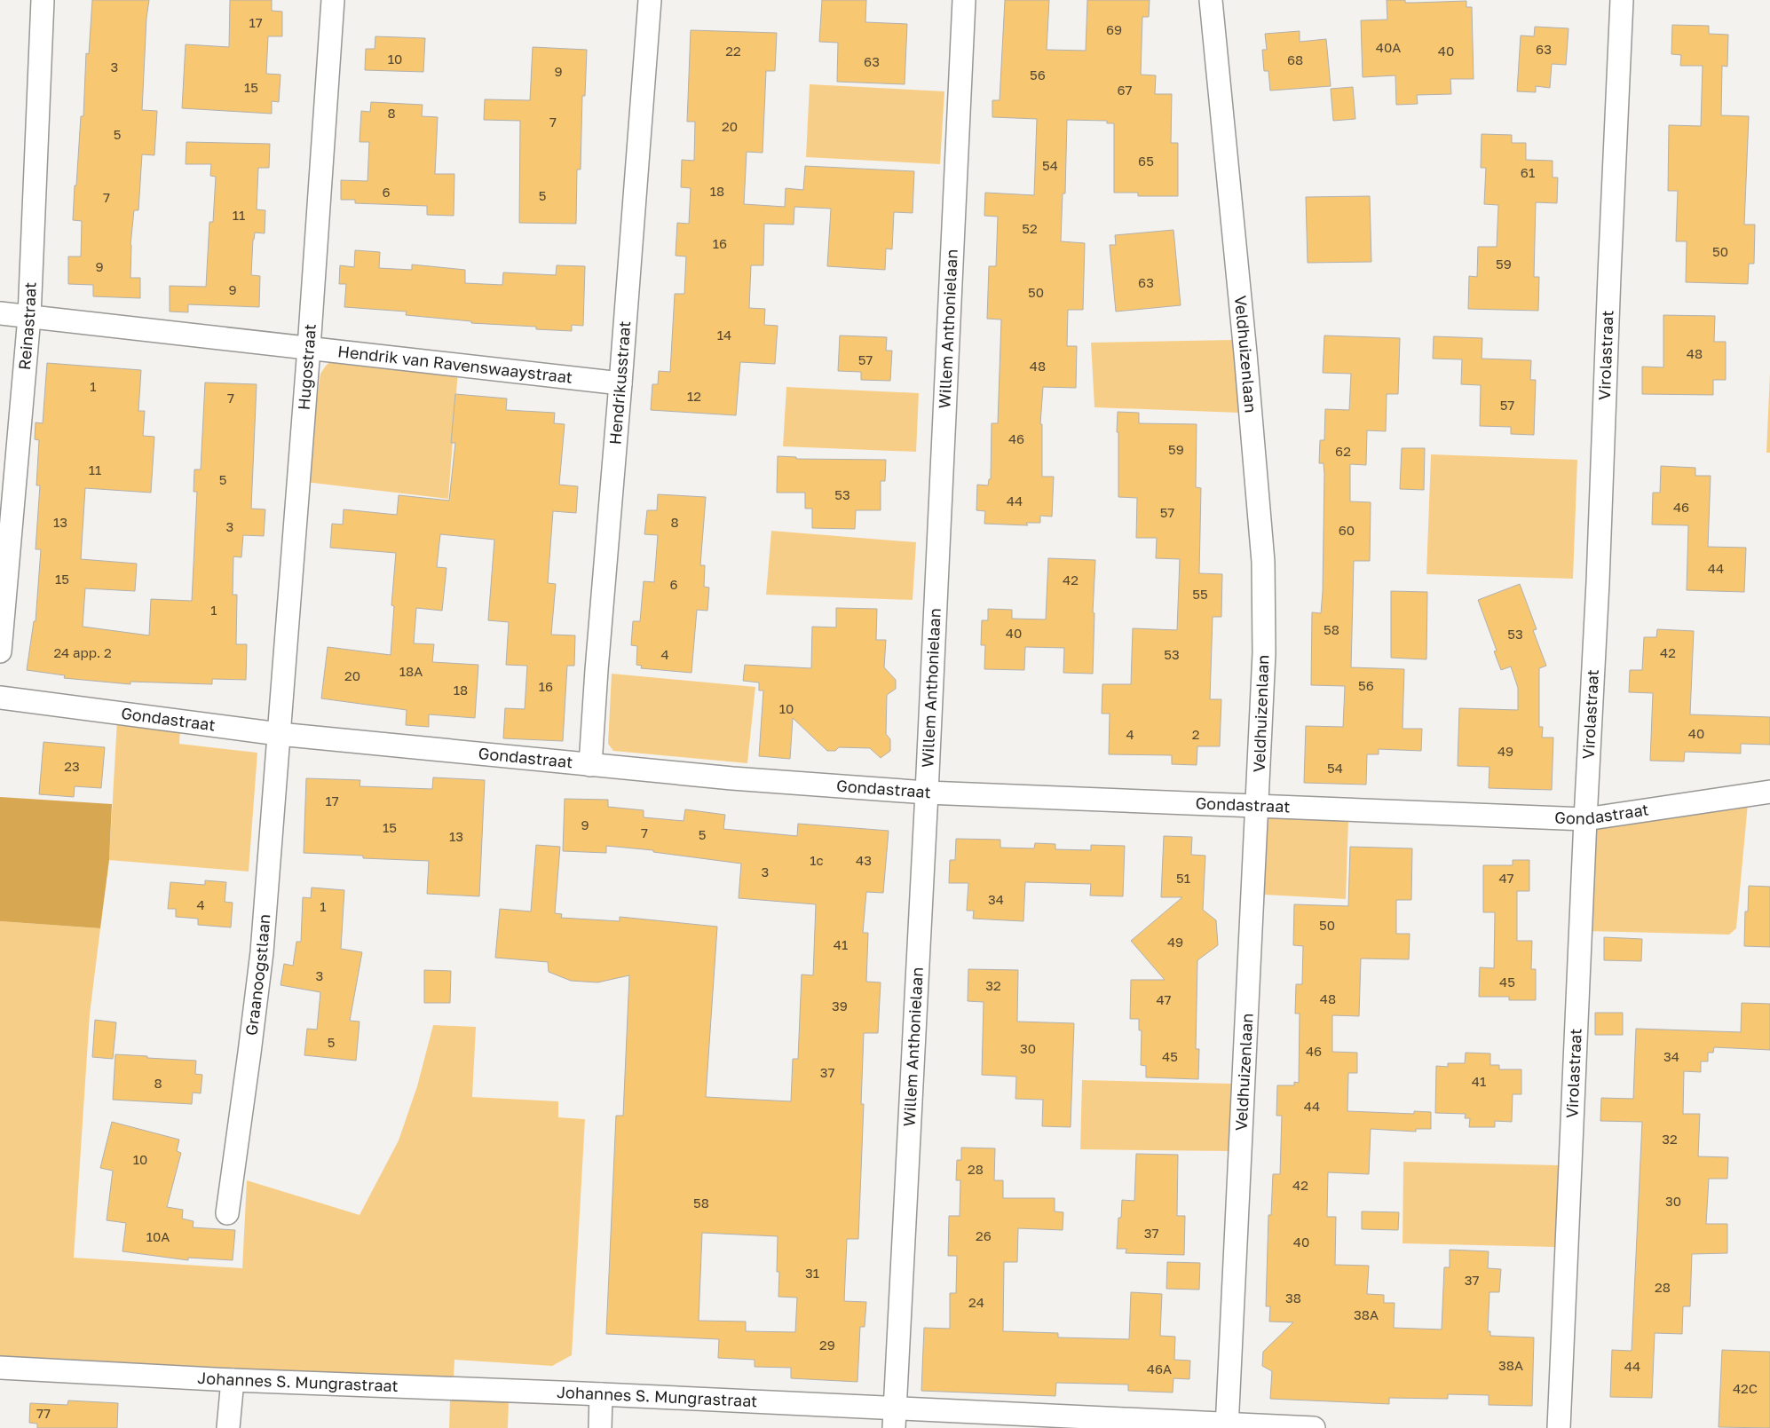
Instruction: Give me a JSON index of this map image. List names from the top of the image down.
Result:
{
  "streets": {
    "street": [
      "Reinastraat",
      "Willem Anthonielaan",
      "Veldhuizenlaan",
      "Virolastraat",
      "Hendrik van Ravenswaaystraat",
      "Hugostraat",
      "Hendrikusstraat",
      "Gondastraat",
      "Graanoogstlaan",
      "Johannes S. Mungrastraat"
    ]
  },
  "crossings": [
    ["Reinastraat", "Hendrik van Ravenswaaystraat"],
    ["Willem Anthonielaan", "Gondastraat"],
    ["Willem Anthonielaan", "Johannes S. Mungrastraat"],
    ["Veldhuizenlaan", "Gondastraat"],
    ["Veldhuizenlaan", "Johannes S. Mungrastraat"],
    ["Virolastraat", "Gondastraat"],
    ["Hendrik van Ravenswaaystraat", "Hugostraat"],
    ["Hendrik van Ravenswaaystraat", "Hendrikusstraat"],
    ["Hugostraat", "Gondastraat"],
    ["Hugostraat", "Graanoogstlaan"],
    ["Hendrikusstraat", "Gondastraat"],
    ["Gondastraat", "Graanoogstlaan"]
  ],
  "house_numbers": [
    "17",
    "69",
    "40A",
    "63",
    "22",
    "40",
    "10",
    "68",
    "63",
    "3",
    "9",
    "56",
    "15",
    "67",
    "8",
    "7",
    "20",
    "5",
    "65",
    "54",
    "61",
    "18",
    "6",
    "5",
    "7",
    "11",
    "52",
    "16",
    "50",
    "59",
    "9",
    "63",
    "9",
    "50",
    "14",
    "48",
    "57",
    "48",
    "1",
    "12",
    "7",
    "57",
    "46",
    "59",
    "62",
    "11",
    "5",
    "53",
    "44",
    "46",
    "57",
    "13",
    "8",
    "3",
    "60",
    "44",
    "15",
    "42",
    "6",
    "55",
    "1",
    "58",
    "40",
    "53",
    "24 app. 2",
    "42",
    "4",
    "53",
    "18A",
    "20",
    "56",
    "16",
    "18",
    "10",
    "40",
    "4",
    "2",
    "49",
    "23",
    "54",
    "17",
    "9",
    "15",
    "7",
    "5",
    "13",
    "1c",
    "43",
    "3",
    "51",
    "47",
    "34",
    "4",
    "1",
    "50",
    "49",
    "41",
    "3",
    "45",
    "32",
    "48",
    "47",
    "39",
    "5",
    "30",
    "46",
    "45",
    "34",
    "37",
    "41",
    "8",
    "44",
    "32",
    "10",
    "28",
    "42",
    "30",
    "58",
    "37",
    "26",
    "10A",
    "40",
    "31",
    "37",
    "28",
    "38",
    "24",
    "38A",
    "29",
    "38A",
    "44",
    "46A",
    "42C",
    "77"
  ]
}
